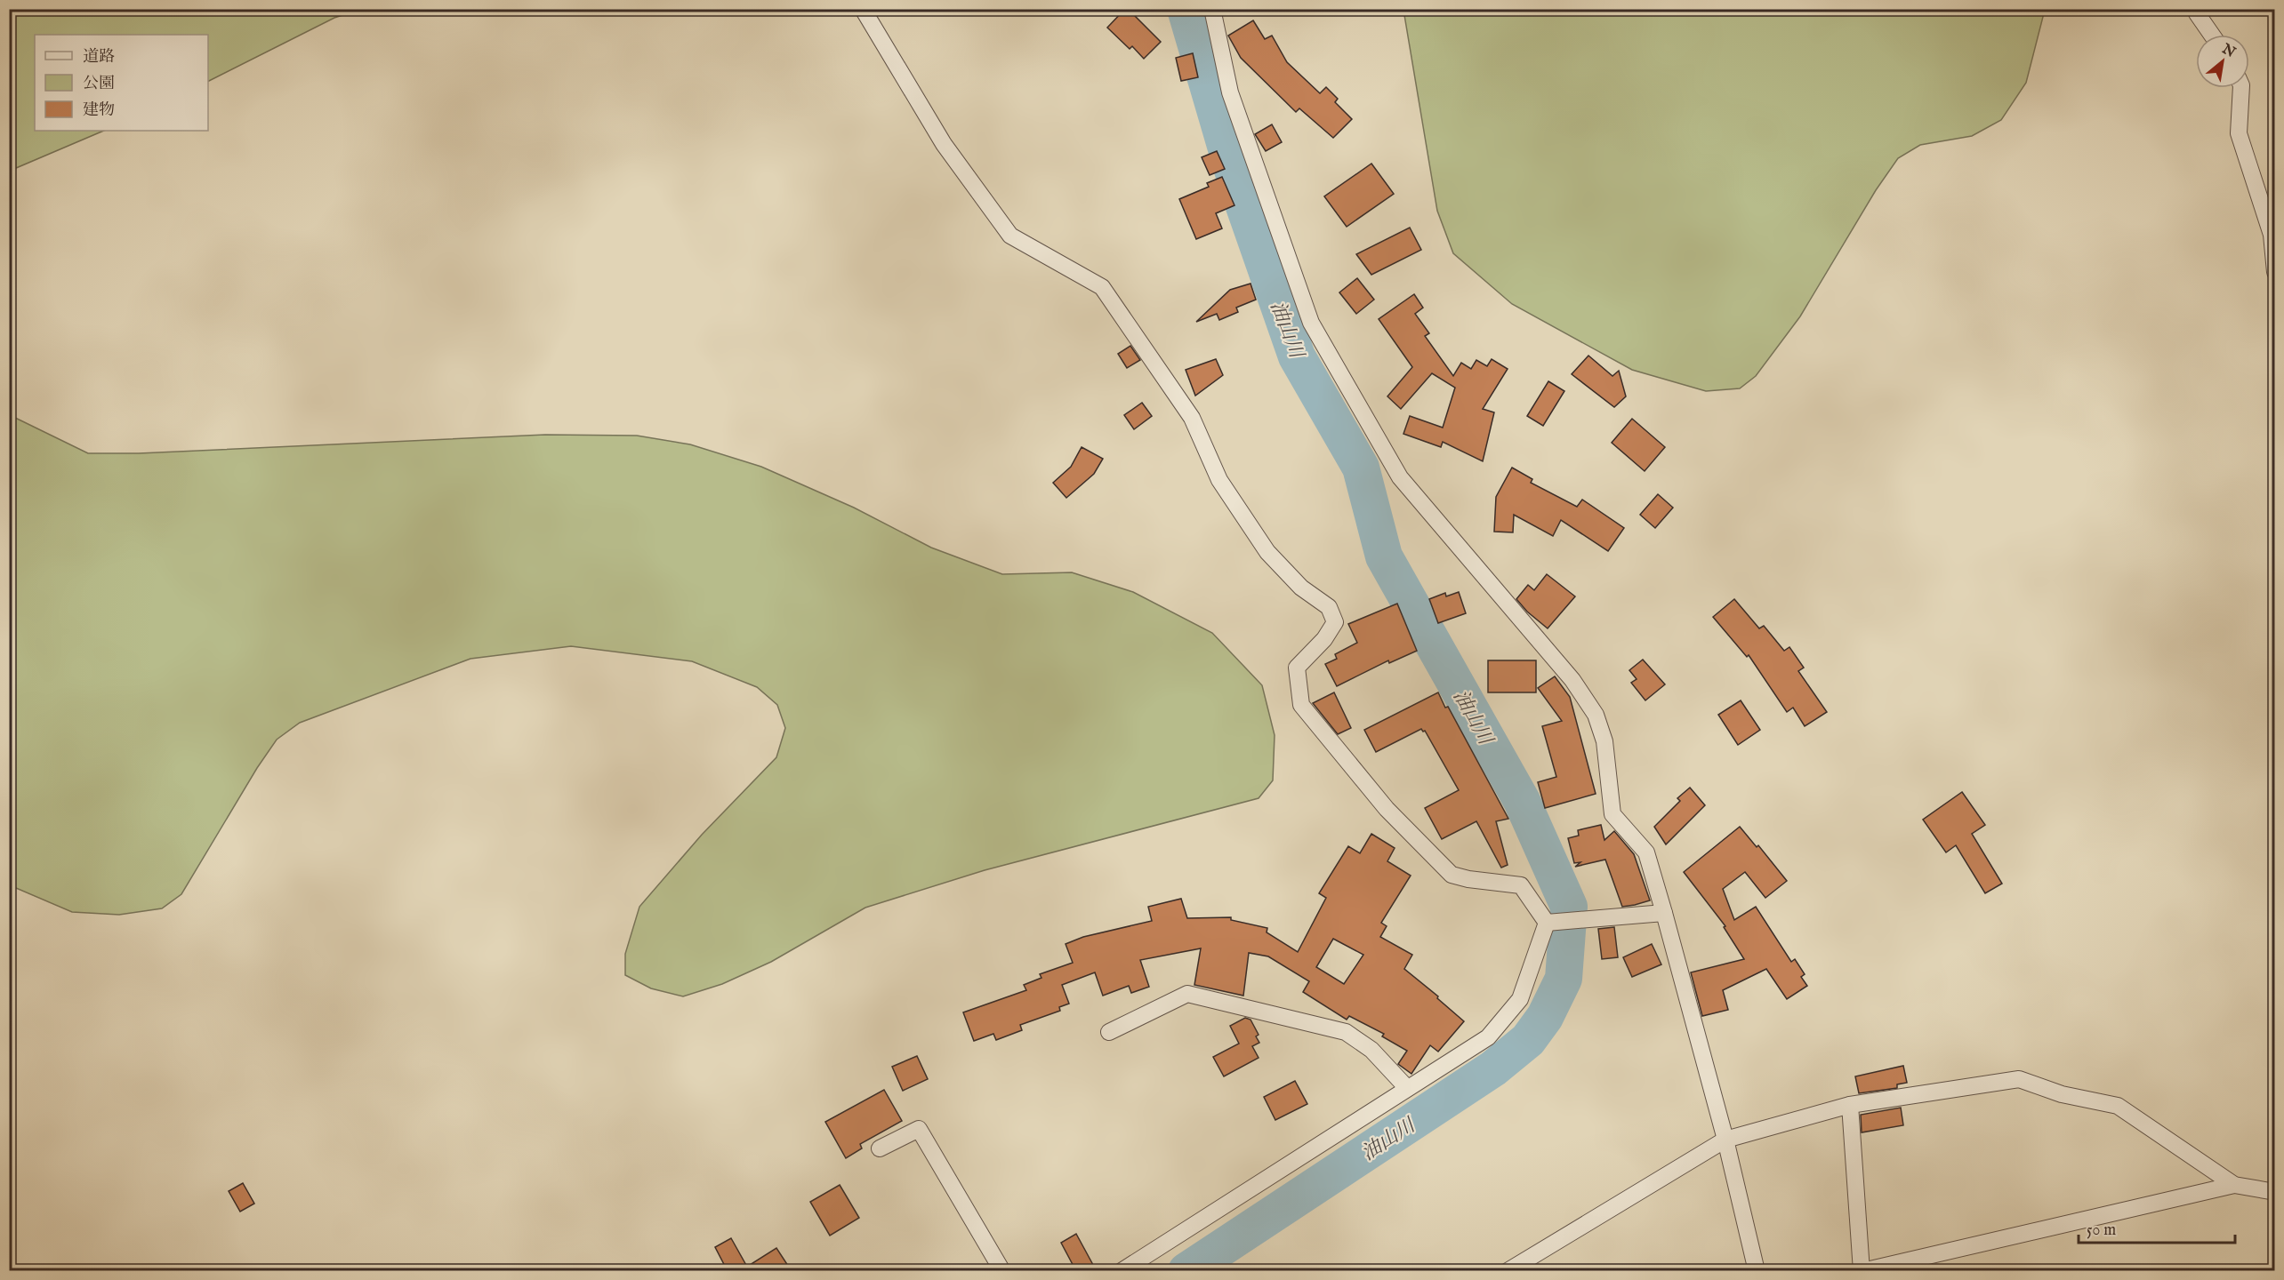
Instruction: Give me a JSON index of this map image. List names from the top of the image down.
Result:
{
  "water": ["油山川"],
  "legend": ["道路", "公園", "建物"],
  "scale_bar": "50 m",
  "north": "top right"
}
